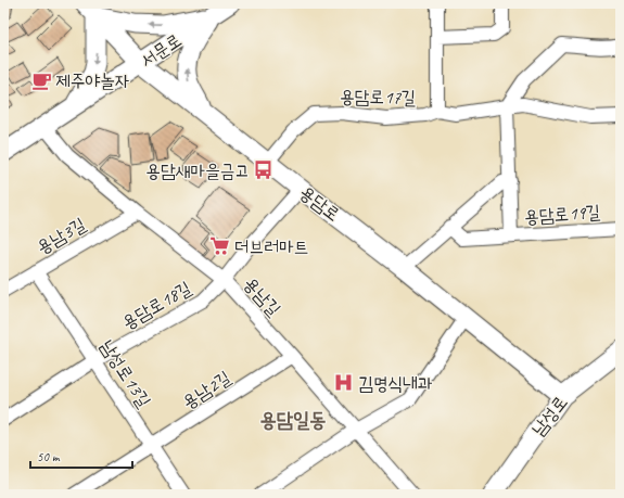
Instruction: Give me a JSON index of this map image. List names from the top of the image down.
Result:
{
  "streets": {
    "main road": ["서문로", "용담로", "남성로"],
    "street": [
      "용담로17길",
      "용담로19길",
      "용남3길",
      "용남길",
      "용담로18길",
      "남성로13길",
      "용남2길"
    ]
  },
  "crossings": [
    ["서문로", "용담로"],
    ["서문로", "용남길"],
    ["용담로17길", "용담로"],
    ["용담로", "용담로18길"],
    ["용담로", "남성로"],
    ["용남3길", "용남길"],
    ["용남3길", "남성로13길"],
    ["용남길", "용담로18길"],
    ["용남길", "용남2길"],
    ["용담로18길", "남성로13길"],
    ["남성로13길", "용남2길"]
  ],
  "districts": ["용담일동"],
  "places": {
    "cafe": ["제주야놀자"],
    "bus stop": ["용담새마을금고"],
    "supermarket": ["더브러마트"],
    "hospital": ["김명식내과"]
  },
  "scale_bar": "50 m"
}
